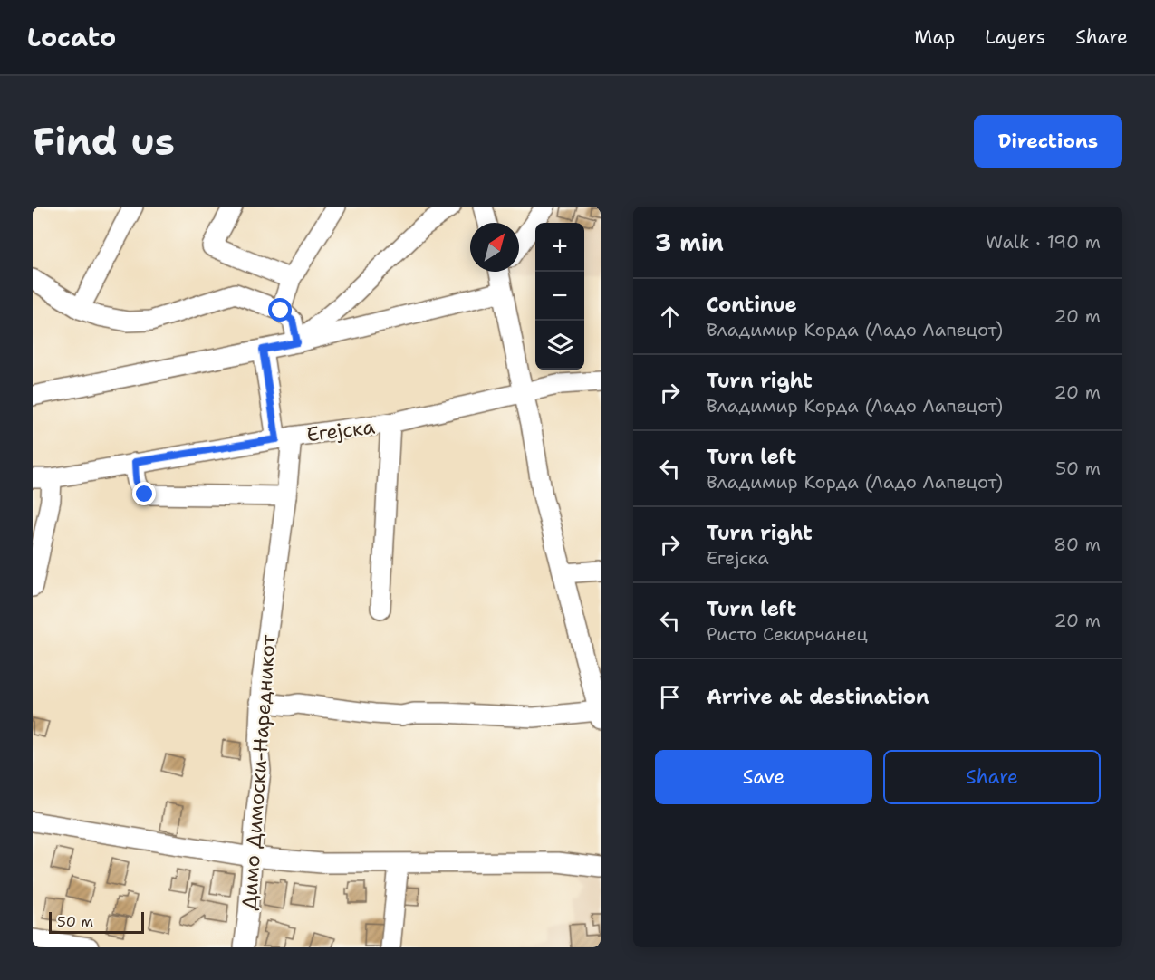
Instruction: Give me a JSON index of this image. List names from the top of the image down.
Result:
{
  "streets": {
    "street": ["Егејска", "Димо Димоски-Наредникот"]
  },
  "crossings": [
    ["Егејска", "Димо Димоски-Наредникот"]
  ],
  "scale_bar": "50 m",
  "north": "top right",
  "page": {
    "header": "Locato",
    "nav": ["Map", "Layers", "Share"],
    "buttons": [
      "Directions",
      ["Save", "Share"]
    ],
    "title": "Find us",
    "heading": ["3 min", "Walk · 190 m"],
    "map_buttons": ["+", "−"],
    "list": [
      ["Continue", "Владимир Корда (Ладо Лапецот)", "20 m"],
      ["Turn right", "Владимир Корда (Ладо Лапецот)", "20 m"],
      ["Turn left", "Владимир Корда (Ладо Лапецот)", "50 m"],
      ["Turn right", "Егејска", "80 m"],
      ["Turn left", "Ристо Секирчанец", "20 m"],
      "Arrive at destination"
    ],
    "scale": "50 m"
  }
}
